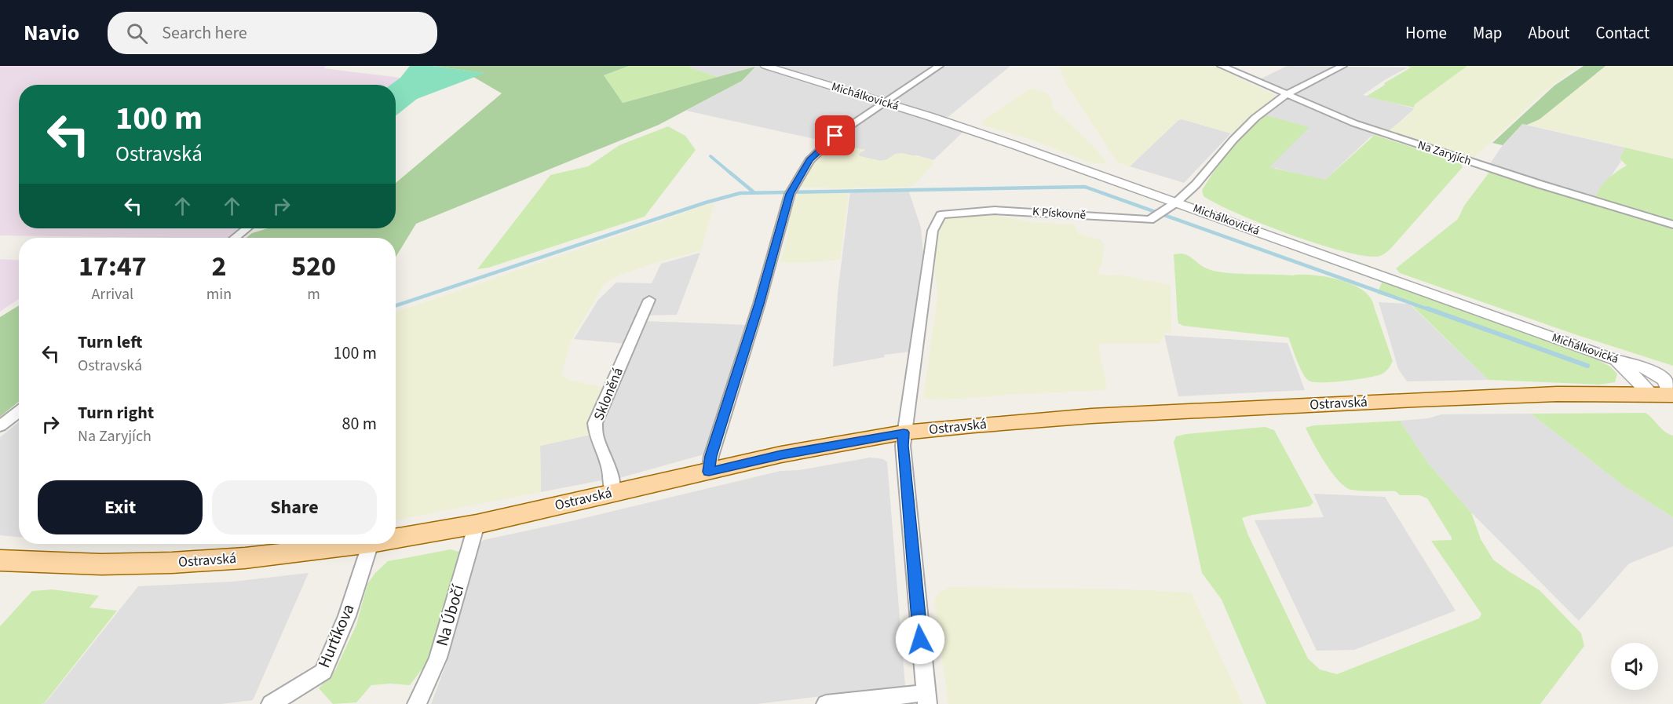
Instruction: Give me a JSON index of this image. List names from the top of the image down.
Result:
{
  "streets": {
    "main road": ["Ostravská"],
    "street": [
      "Michálkovická",
      "Na Zaryjích",
      "K Pískovně",
      "Skloněná",
      "Na Úbočí",
      "Hurtíkova"
    ]
  },
  "crossings": [
    ["Michálkovická", "K Pískovně"],
    ["Michálkovická", "Ostravská"],
    ["Na Zaryjích", "K Pískovně"],
    ["K Pískovně", "Ostravská"],
    ["Skloněná", "Ostravská"],
    ["Ostravská", "Na Úbočí"]
  ],
  "page": {
    "header": "Navio",
    "search": "Search here",
    "nav": [
      "Home",
      "Map",
      "About",
      "Contact"
    ],
    "turn": ["100 m", "Ostravská"],
    "eta": [
      "17:47",
      "Arrival",
      "2",
      "min",
      "520",
      "m"
    ],
    "list": [
      {
        "name": "Turn left",
        "note": "Ostravská",
        "value": "100 m"
      },
      {
        "name": "Turn right",
        "note": "Na Zaryjích",
        "value": "80 m"
      }
    ],
    "buttons": ["Exit", "Share"]
  }
}
